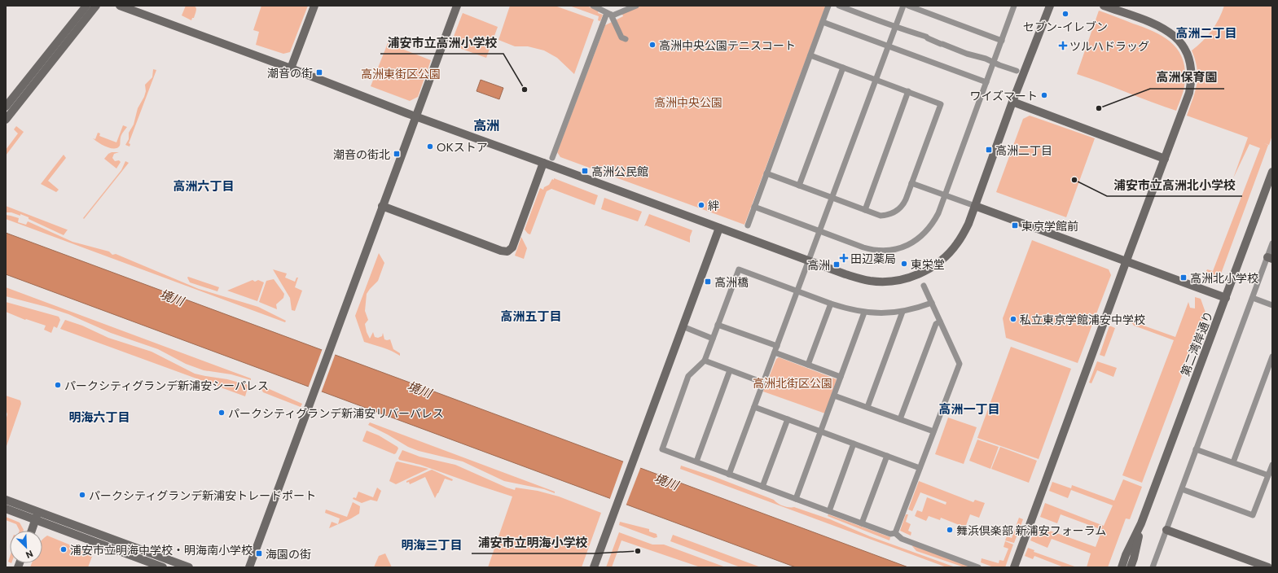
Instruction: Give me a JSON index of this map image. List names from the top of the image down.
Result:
{
  "streets": {
    "street": ["第二湾岸通り"]
  },
  "districts": [
    "高洲二丁目",
    "高洲",
    "高洲六丁目",
    "高洲五丁目",
    "高洲一丁目",
    "明海六丁目",
    "明海三丁目"
  ],
  "water": ["境川"],
  "parks": ["高洲東街区公園", "高洲中央公園", "高洲北街区公園"],
  "places": {
    "other": [
      "セブン-イレブン",
      "高洲中央公園テニスコート",
      "浦安市立高洲小学校",
      "ワイズマート",
      "高洲保育園",
      "OKストア",
      "浦安市立高洲北小学校",
      "絆",
      "東栄堂",
      "私立東京学館浦安中学校",
      "パークシティグランデ新浦安シーパレス",
      "パークシティグランデ新浦安リバーパレス",
      "パークシティグランデ新浦安トレードポート",
      "舞浜倶楽部 新浦安フォーラム",
      "浦安市立明海中学校・明海南小学校",
      "浦安市立明海小学校"
    ],
    "health": ["ツルハドラッグ", "田辺薬局"],
    "transit": [
      "潮音の街",
      "高洲二丁目",
      "潮音の街北",
      "高洲公民館",
      "東京学館前",
      "高洲",
      "高洲北小学校",
      "高洲橋",
      "海園の街"
    ]
  },
  "north": "bottom right"
}
